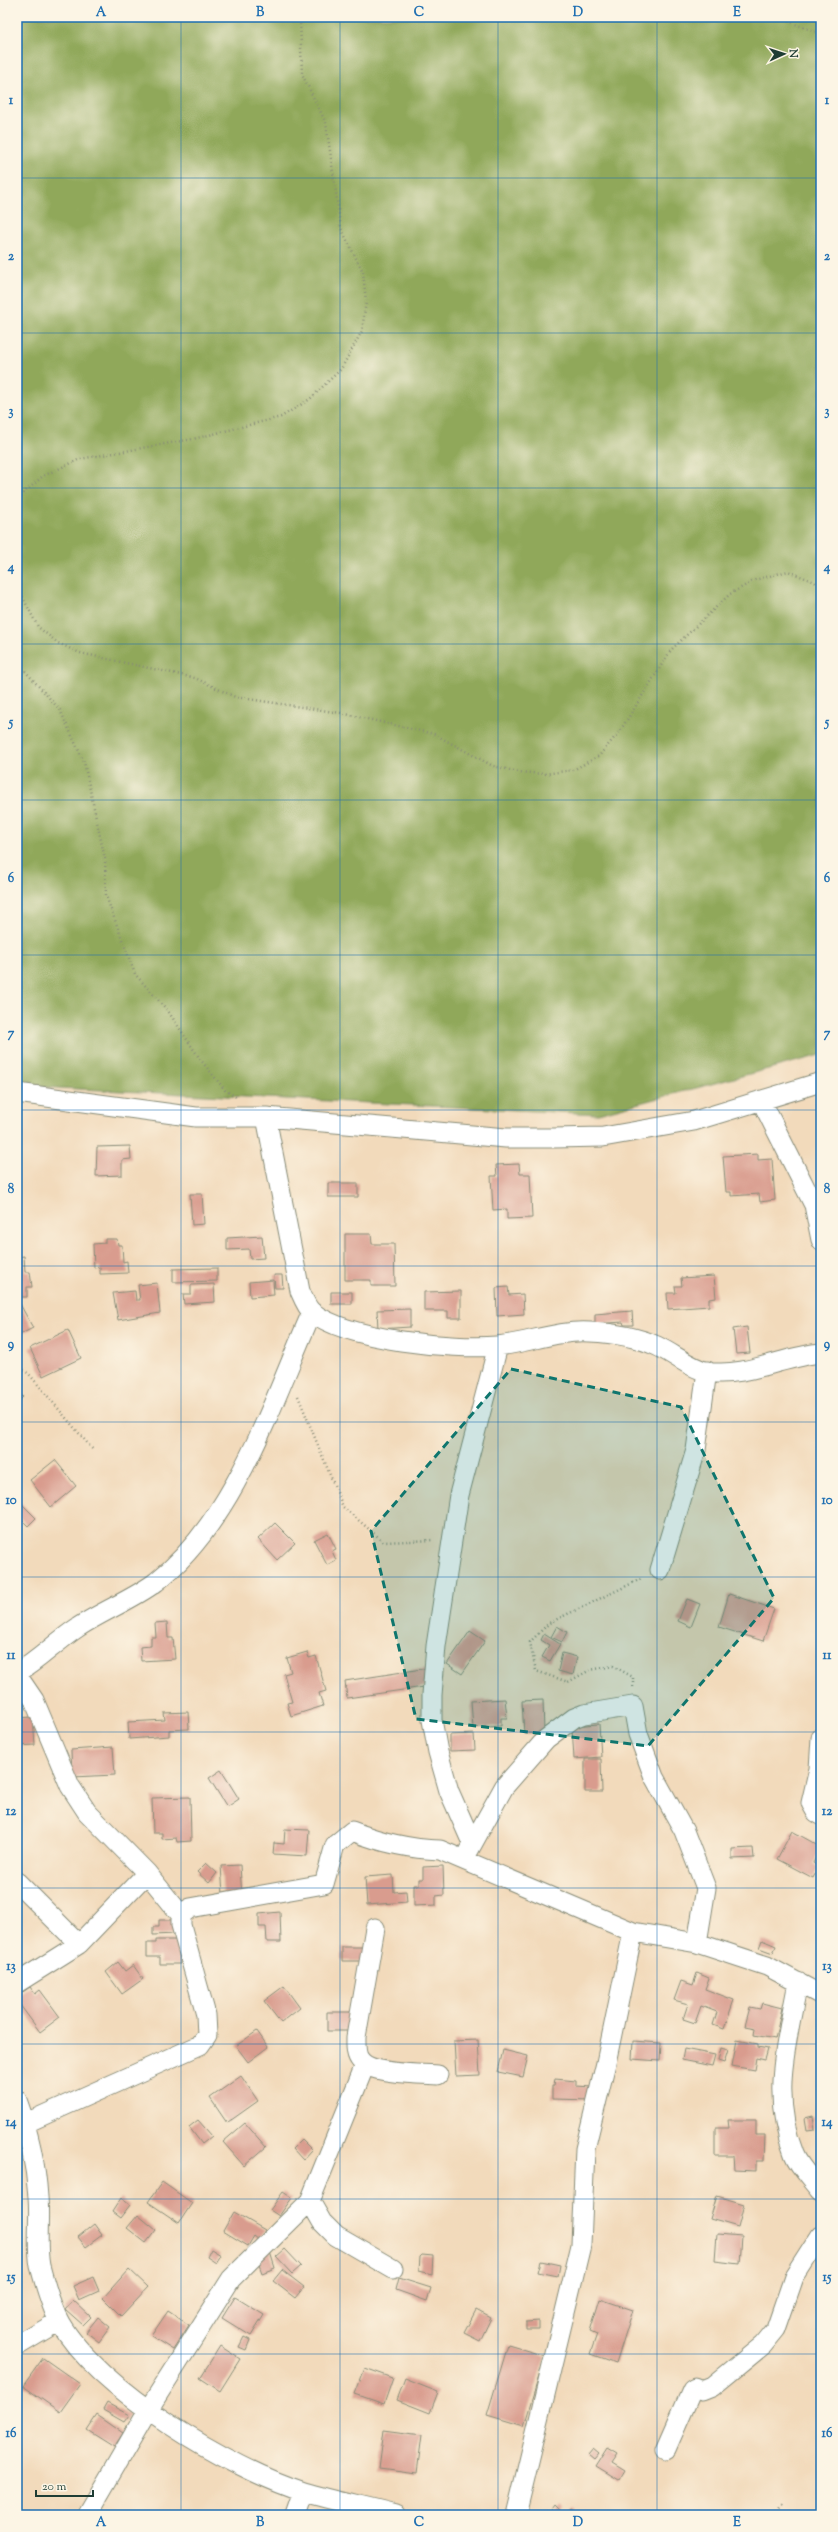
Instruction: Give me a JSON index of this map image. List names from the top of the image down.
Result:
{
  "scale_bar": "20 m",
  "north": "right",
  "grid": {
    "columns": [
      "A",
      "B",
      "C",
      "D",
      "E"
    ],
    "rows": [
      "1",
      "2",
      "3",
      "4",
      "5",
      "6",
      "7",
      "8",
      "9",
      "10",
      "11",
      "12",
      "13",
      "14",
      "15",
      "16"
    ]
  }
}
